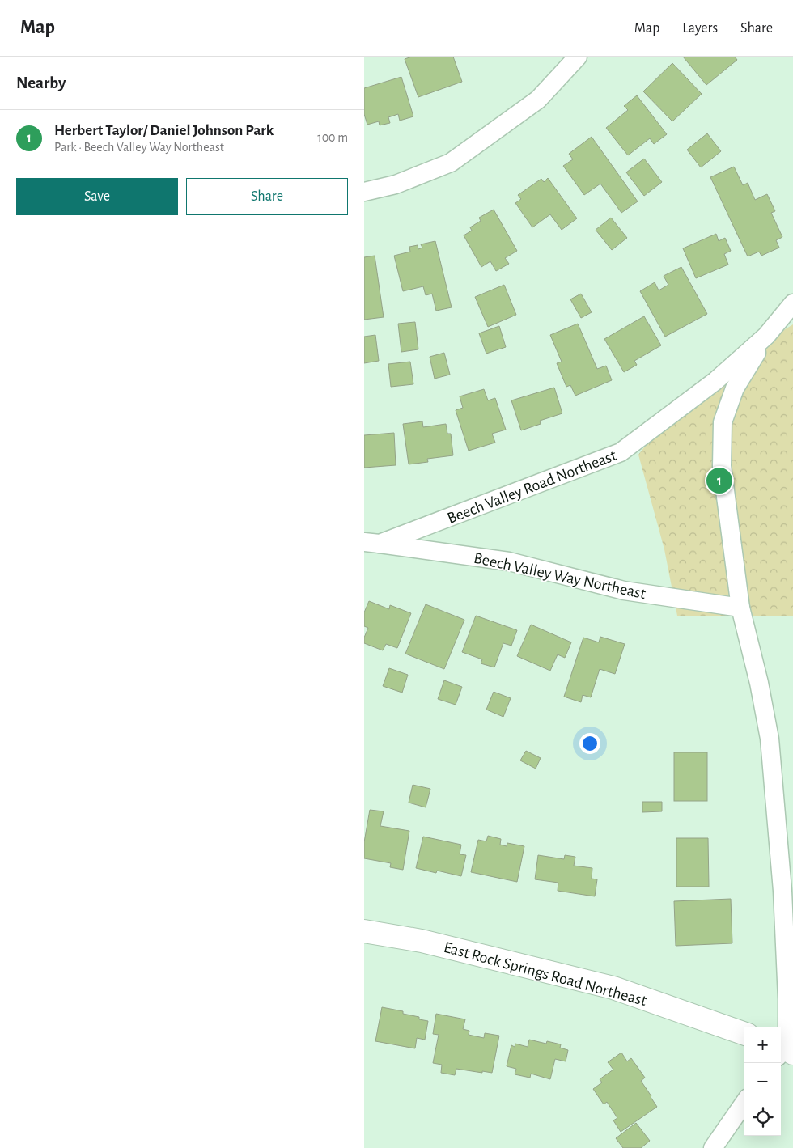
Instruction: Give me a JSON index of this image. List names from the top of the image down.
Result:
{
  "streets": {
    "street": ["Beech Valley Road Northeast", "Beech Valley Way Northeast", "East Rock Springs Road Northeast"]
  },
  "crossings": [
    ["Beech Valley Road Northeast", "Beech Valley Way Northeast"]
  ],
  "page": {
    "header": "Map",
    "nav": ["Map", "Layers", "Share"],
    "heading": "Nearby",
    "list": [
      {
        "mark": "1",
        "name": "Herbert Taylor/ Daniel Johnson Park",
        "note": "Park · Beech Valley Way Northeast",
        "value": "100 m"
      }
    ],
    "buttons": ["Save", "Share"],
    "pins": "1",
    "map_buttons": ["+", "−"]
  }
}
